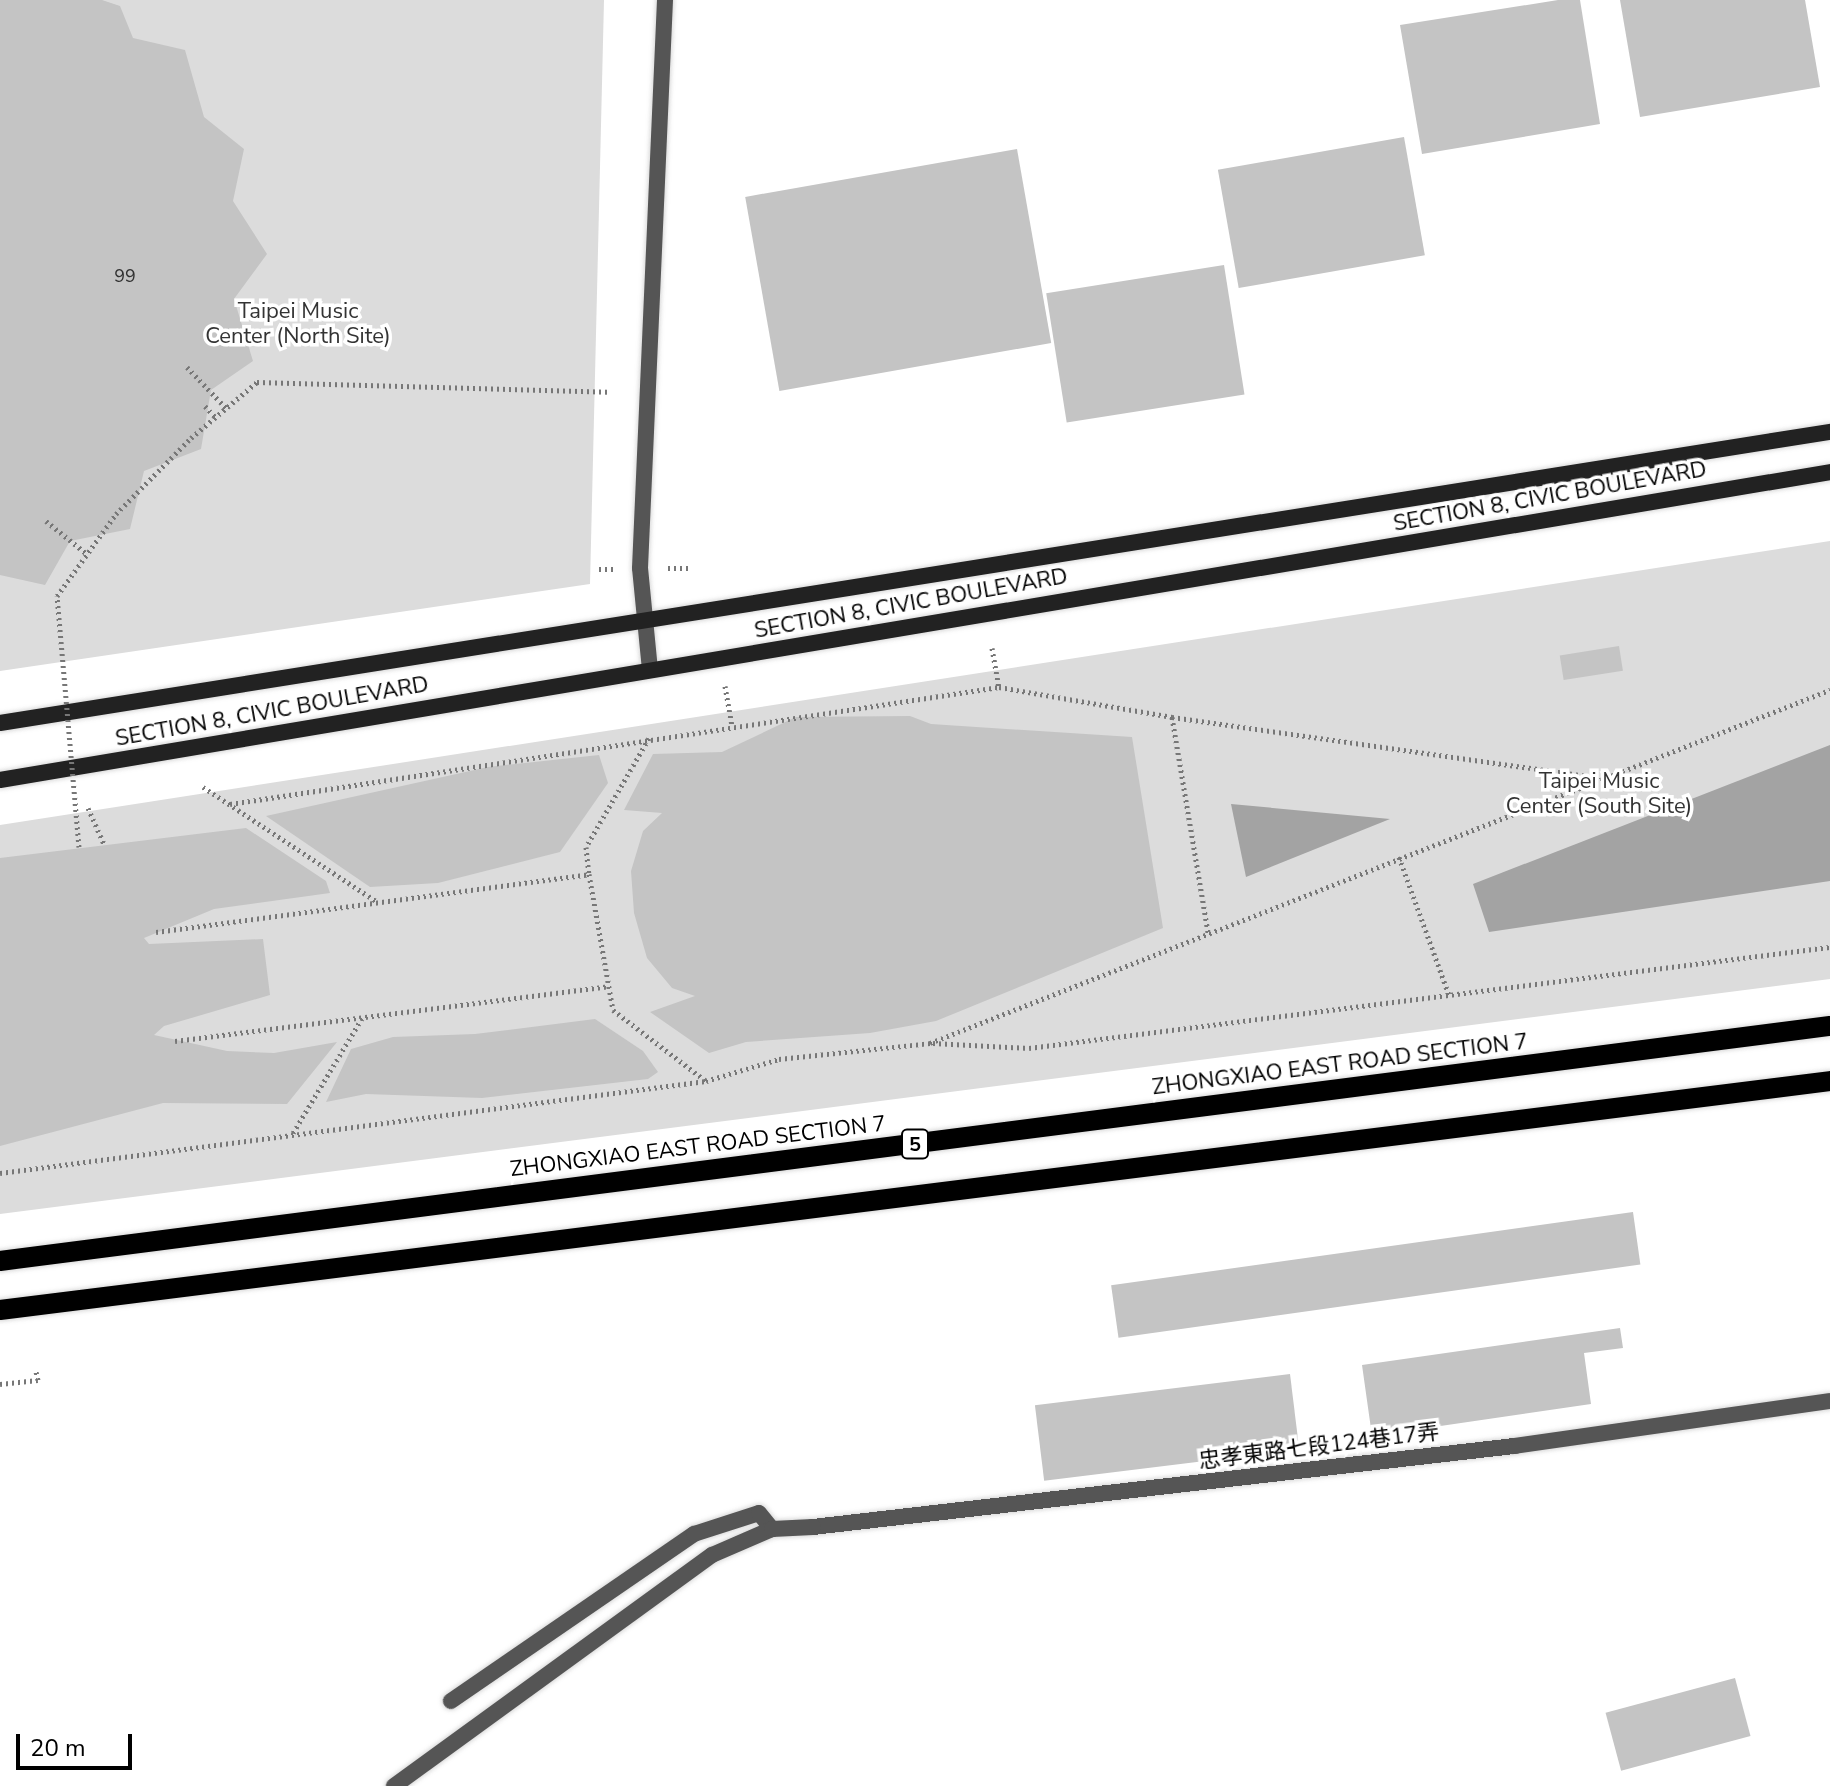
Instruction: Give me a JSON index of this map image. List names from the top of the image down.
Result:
{
  "streets": {
    "main road": ["ZHONGXIAO EAST ROAD SECTION 7", "5"],
    "street": ["SECTION 8, CIVIC BOULEVARD", "忠孝東路七段124巷17弄"]
  },
  "parks": ["Taipei Music Center (North Site)", "Taipei Music Center (South Site)"],
  "house_numbers": ["99"],
  "scale_bar": "20 m"
}
